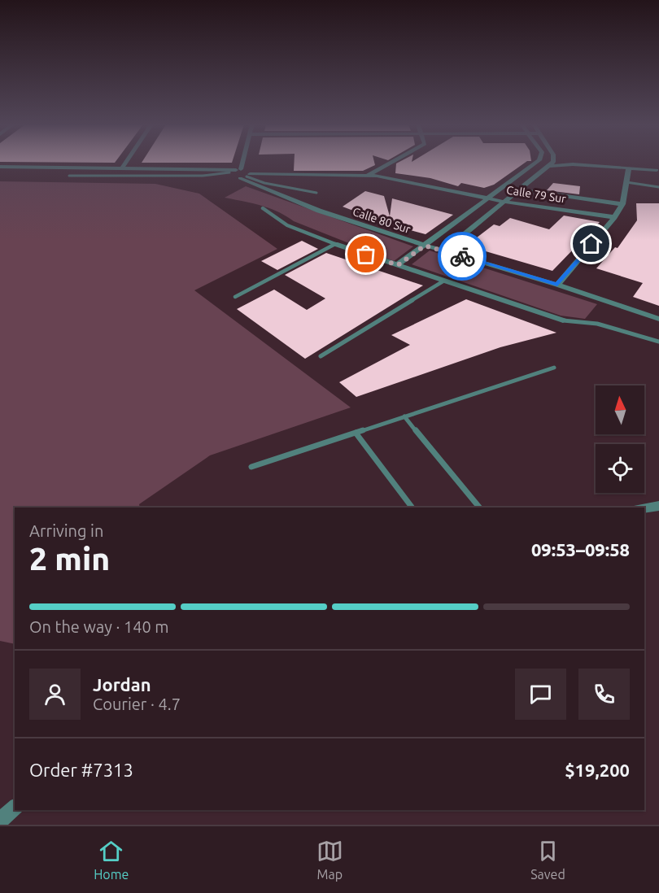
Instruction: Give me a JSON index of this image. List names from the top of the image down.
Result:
{
  "streets": {
    "street": ["Calle 79 Sur", "Calle 80 Sur"]
  },
  "crossings": [
    ["Calle 79 Sur", "Calle 80 Sur"]
  ],
  "north": "top",
  "page": {
    "heading": ["2 min", "Arriving in", "09:53–09:58"],
    "panel": [
      "Jordan",
      "Courier · 4.7",
      "Order #7313",
      "$19,200"
    ],
    "bar": "On the way · 140 m",
    "tabs": ["Home", "Map", "Saved"]
  }
}
